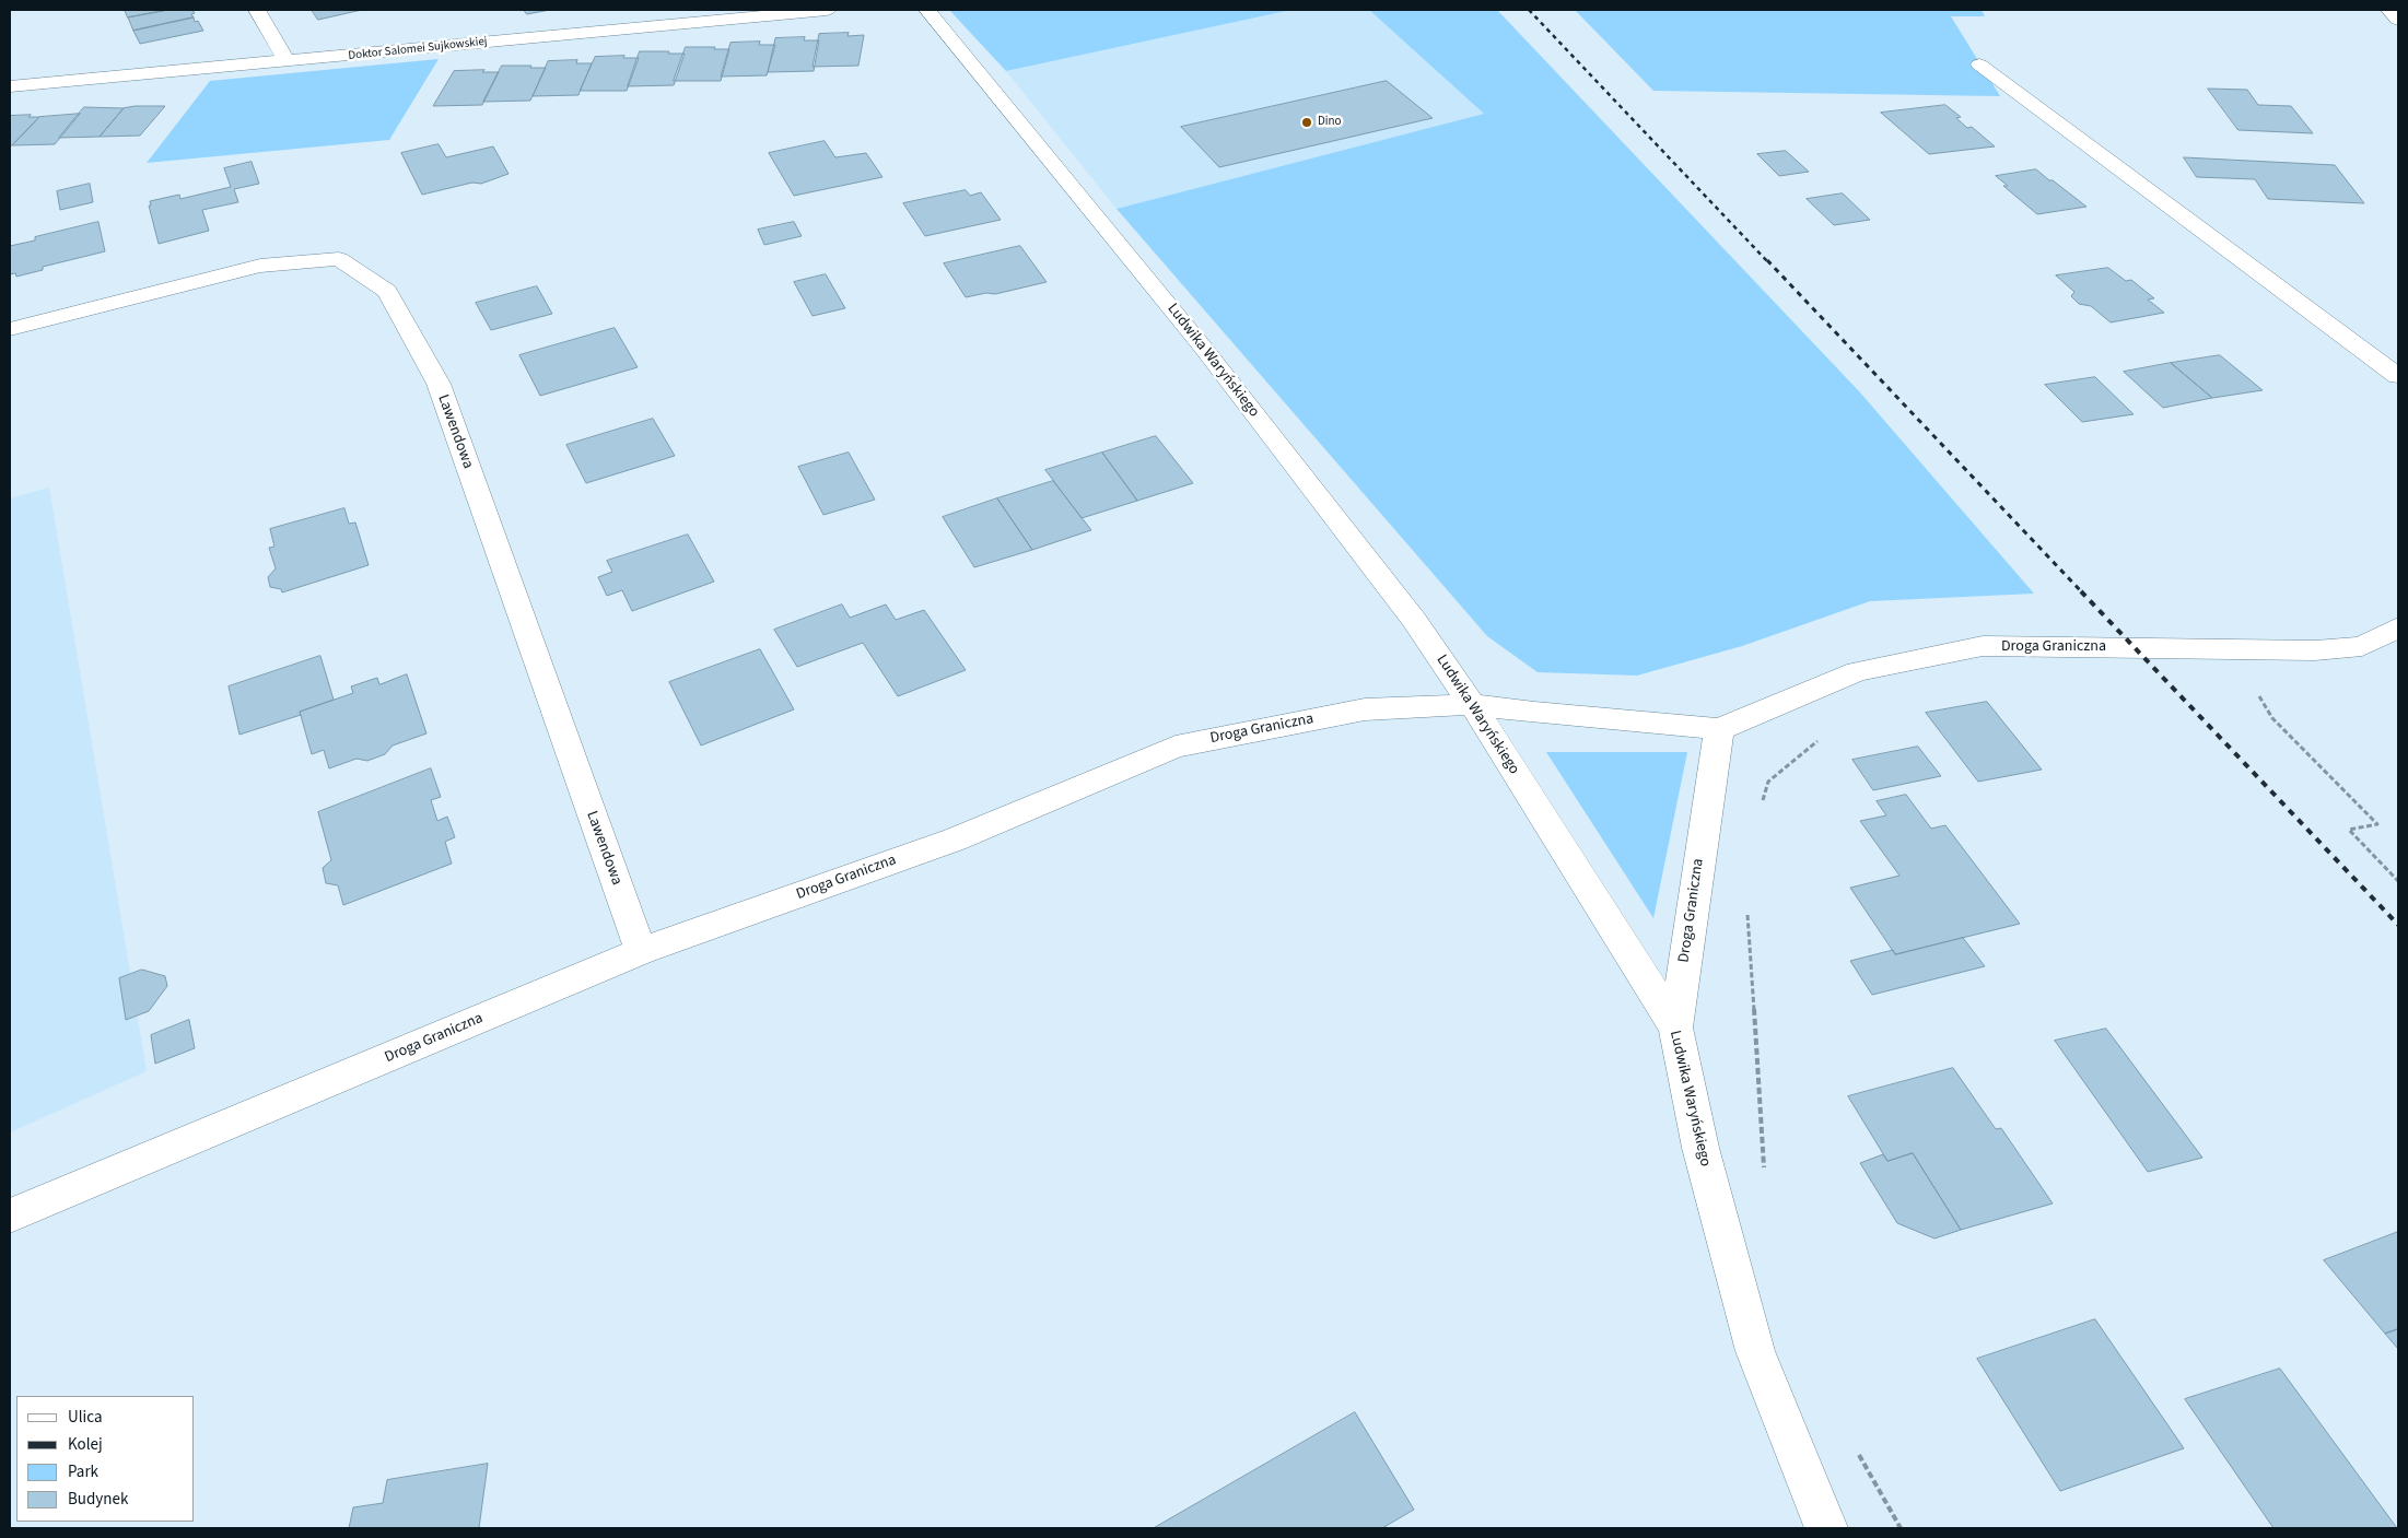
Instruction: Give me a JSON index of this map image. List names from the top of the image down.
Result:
{
  "streets": {
    "street": [
      "Doktor Salomei Sujkowskiej",
      "Ludwika Waryńskiego",
      "Lawendowa",
      "Droga Graniczna"
    ]
  },
  "crossings": [
    ["Ludwika Waryńskiego", "Droga Graniczna"],
    ["Lawendowa", "Droga Graniczna"]
  ],
  "places": ["Dino"],
  "legend": [
    "Ulica",
    "Kolej",
    "Park",
    "Budynek"
  ]
}
